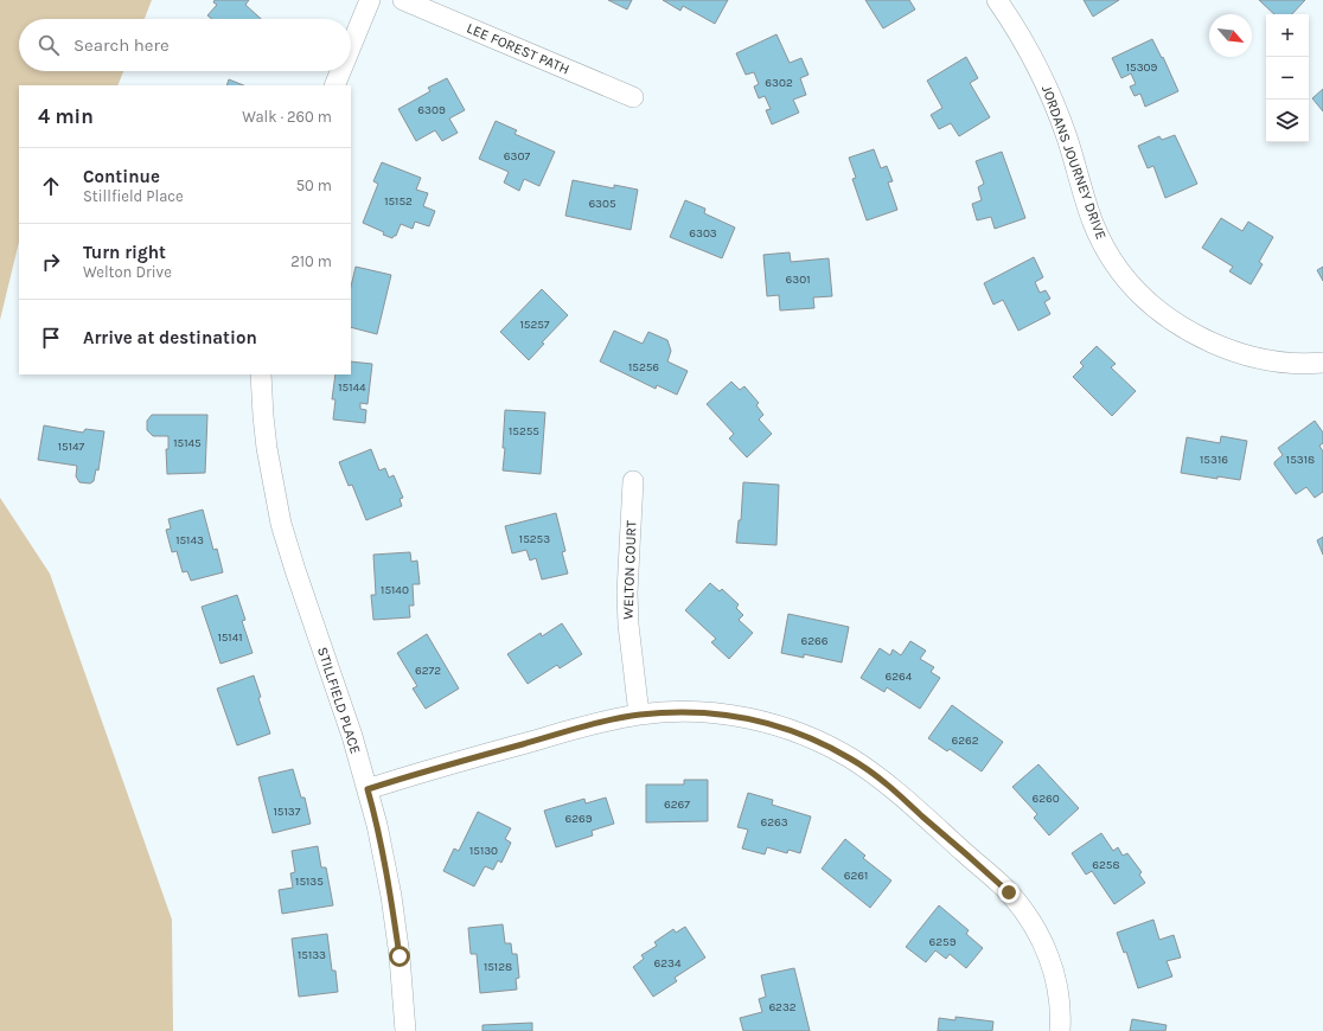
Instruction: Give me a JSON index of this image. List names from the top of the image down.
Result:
{
  "streets": {
    "street": [
      "LEE FOREST PATH",
      "JORDANS JOURNEY DRIVE",
      "WELTON COURT",
      "STILLFIELD PLACE"
    ]
  },
  "house_numbers": [
    "15309",
    "6302",
    "6309",
    "6307",
    "15152",
    "6305",
    "6303",
    "6301",
    "15257",
    "15256",
    "15144",
    "15255",
    "15145",
    "15147",
    "15316",
    "15318",
    "15253",
    "15143",
    "15140",
    "15141",
    "6266",
    "6272",
    "6264",
    "6262",
    "6260",
    "6267",
    "15137",
    "6269",
    "6263",
    "15130",
    "6258",
    "6261",
    "15135",
    "6259",
    "15133",
    "6234",
    "15128",
    "6232"
  ],
  "north": "bottom right",
  "page": {
    "map_buttons": ["+", "−"],
    "search": "Search here",
    "heading": ["4 min", "Walk · 260 m"],
    "list": [
      ["Continue", "Stillfield Place", "50 m"],
      ["Turn right", "Welton Drive", "210 m"],
      "Arrive at destination"
    ]
  }
}
